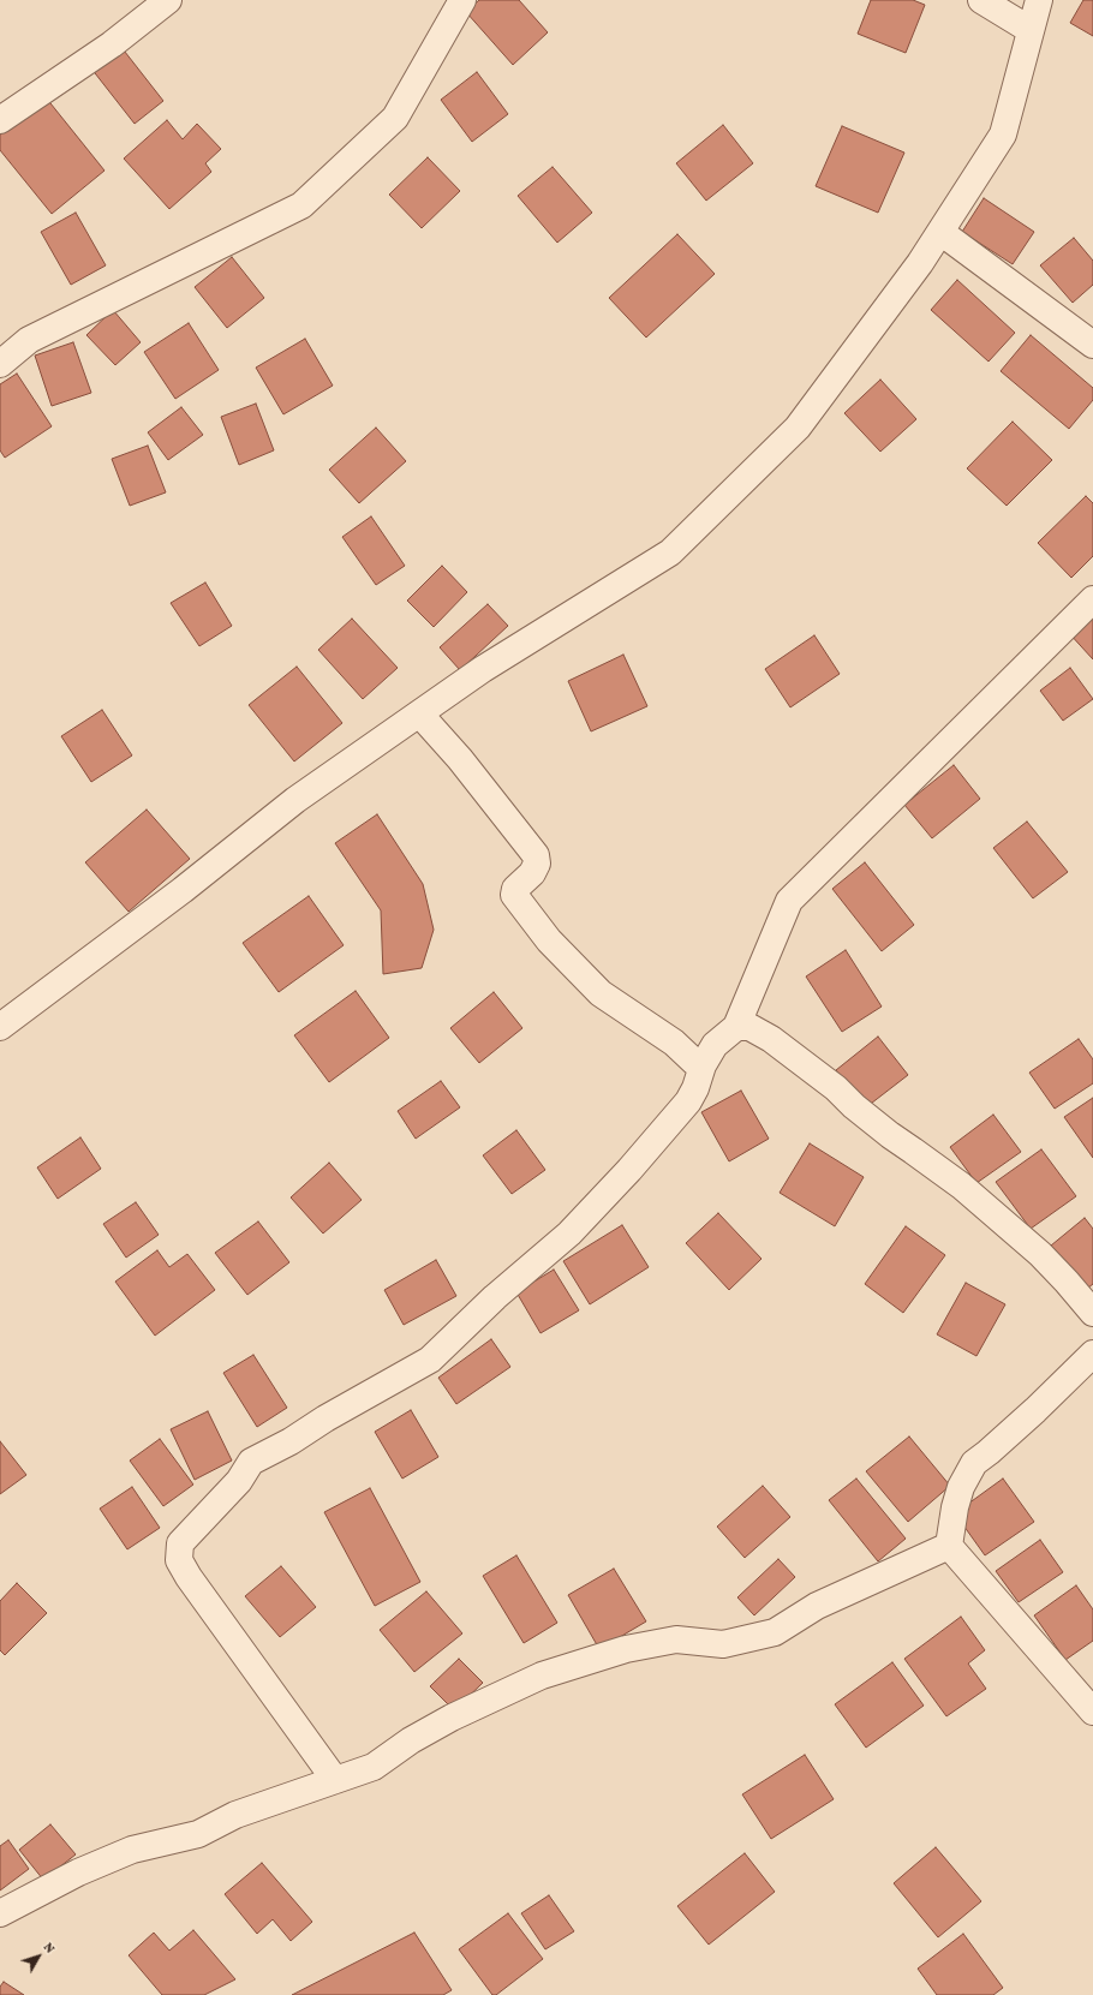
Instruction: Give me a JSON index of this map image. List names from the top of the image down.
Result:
{
  "north": "top right"
}
